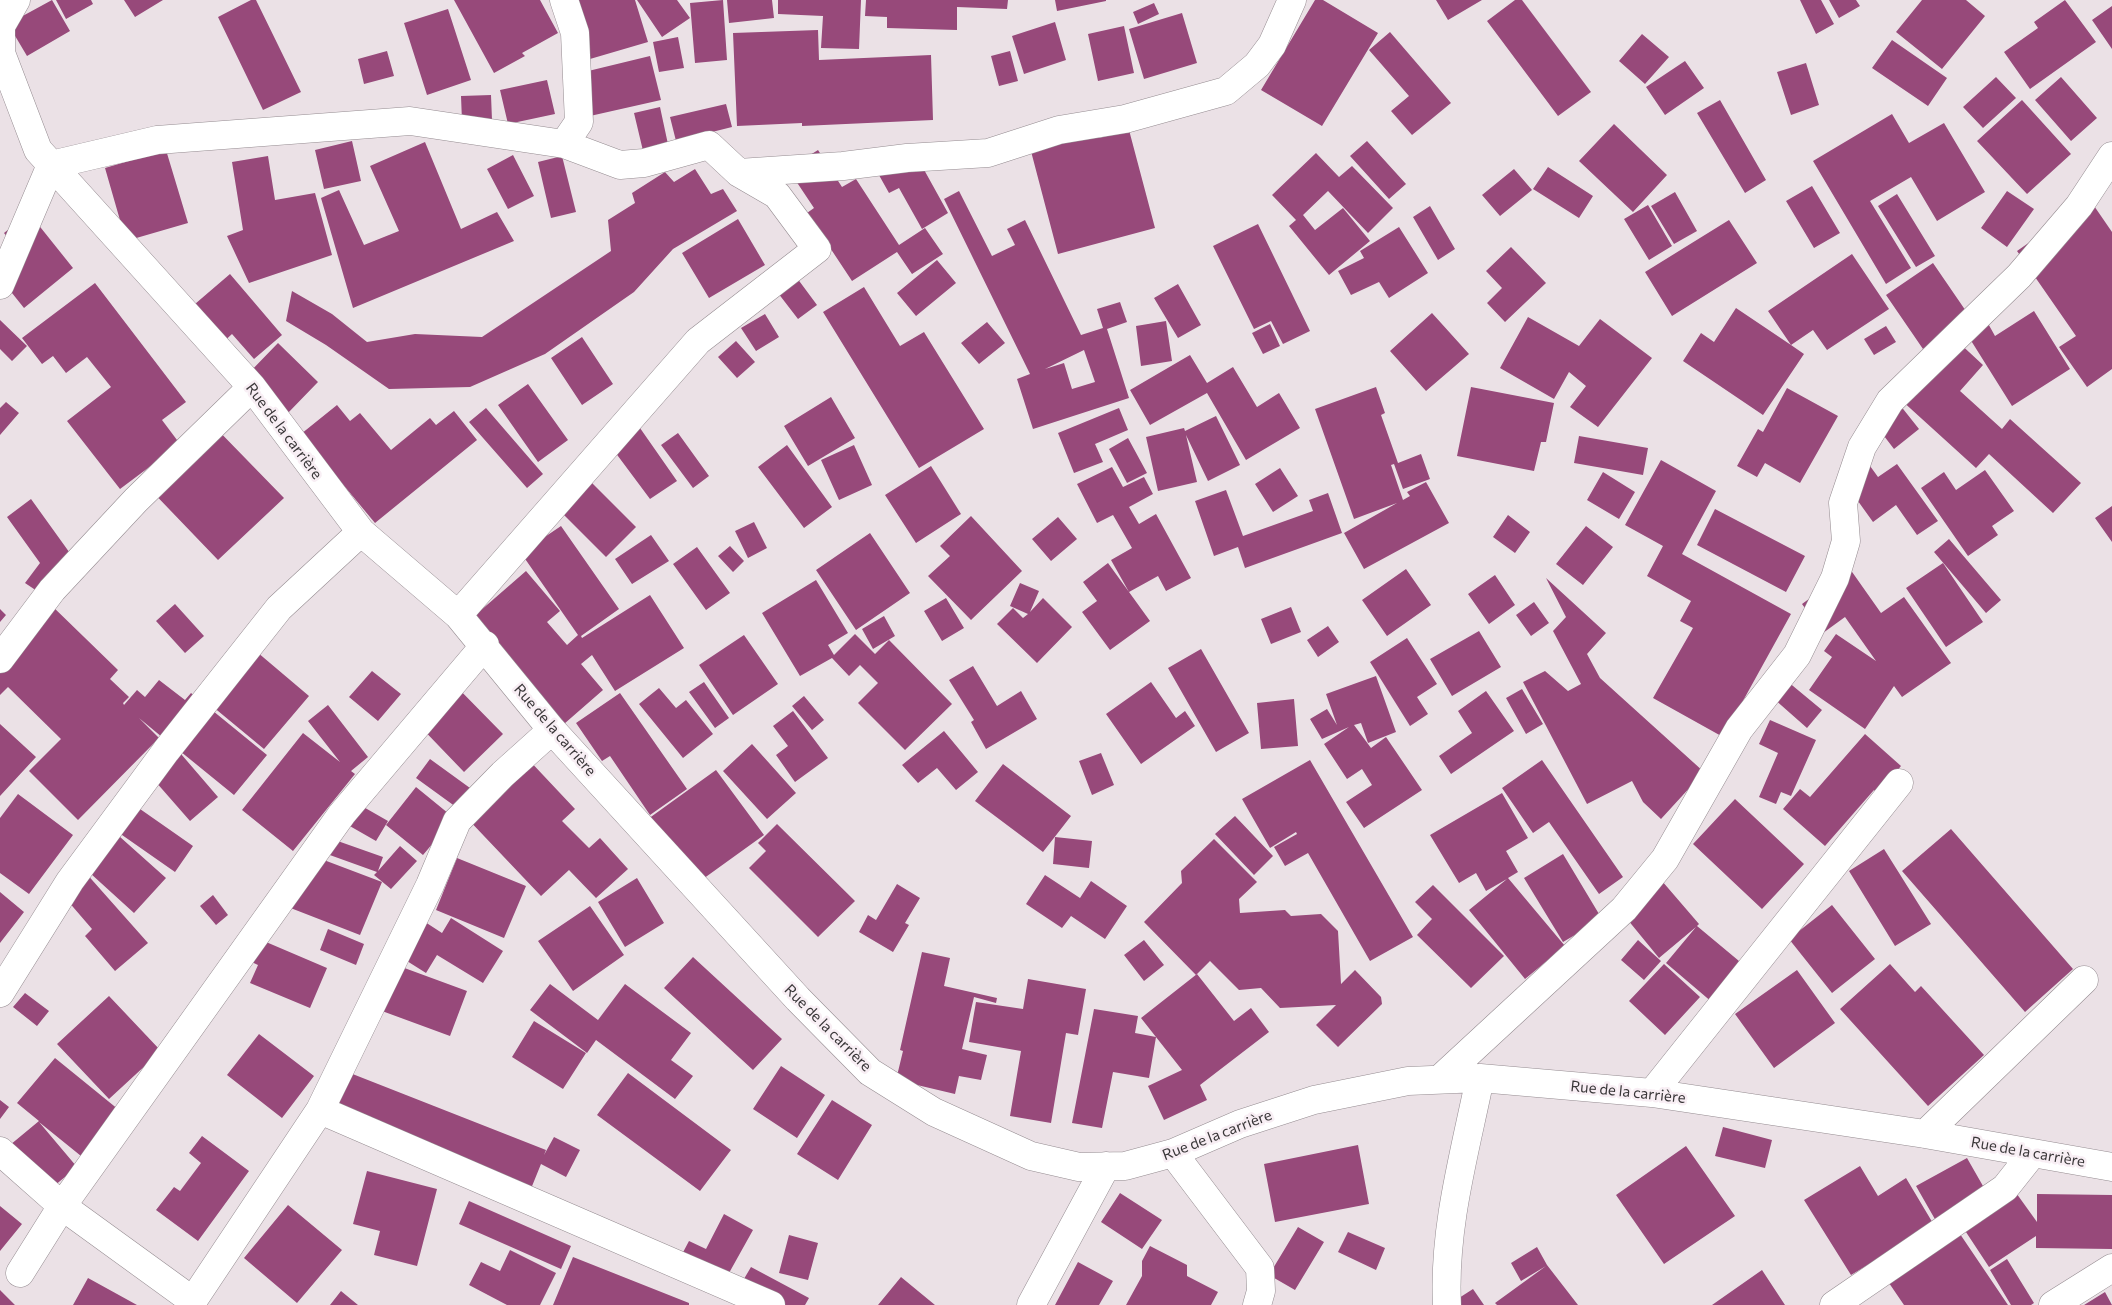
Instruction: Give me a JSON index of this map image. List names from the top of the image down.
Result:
{
  "streets": {
    "street": ["Rue de la carrière"]
  }
}
